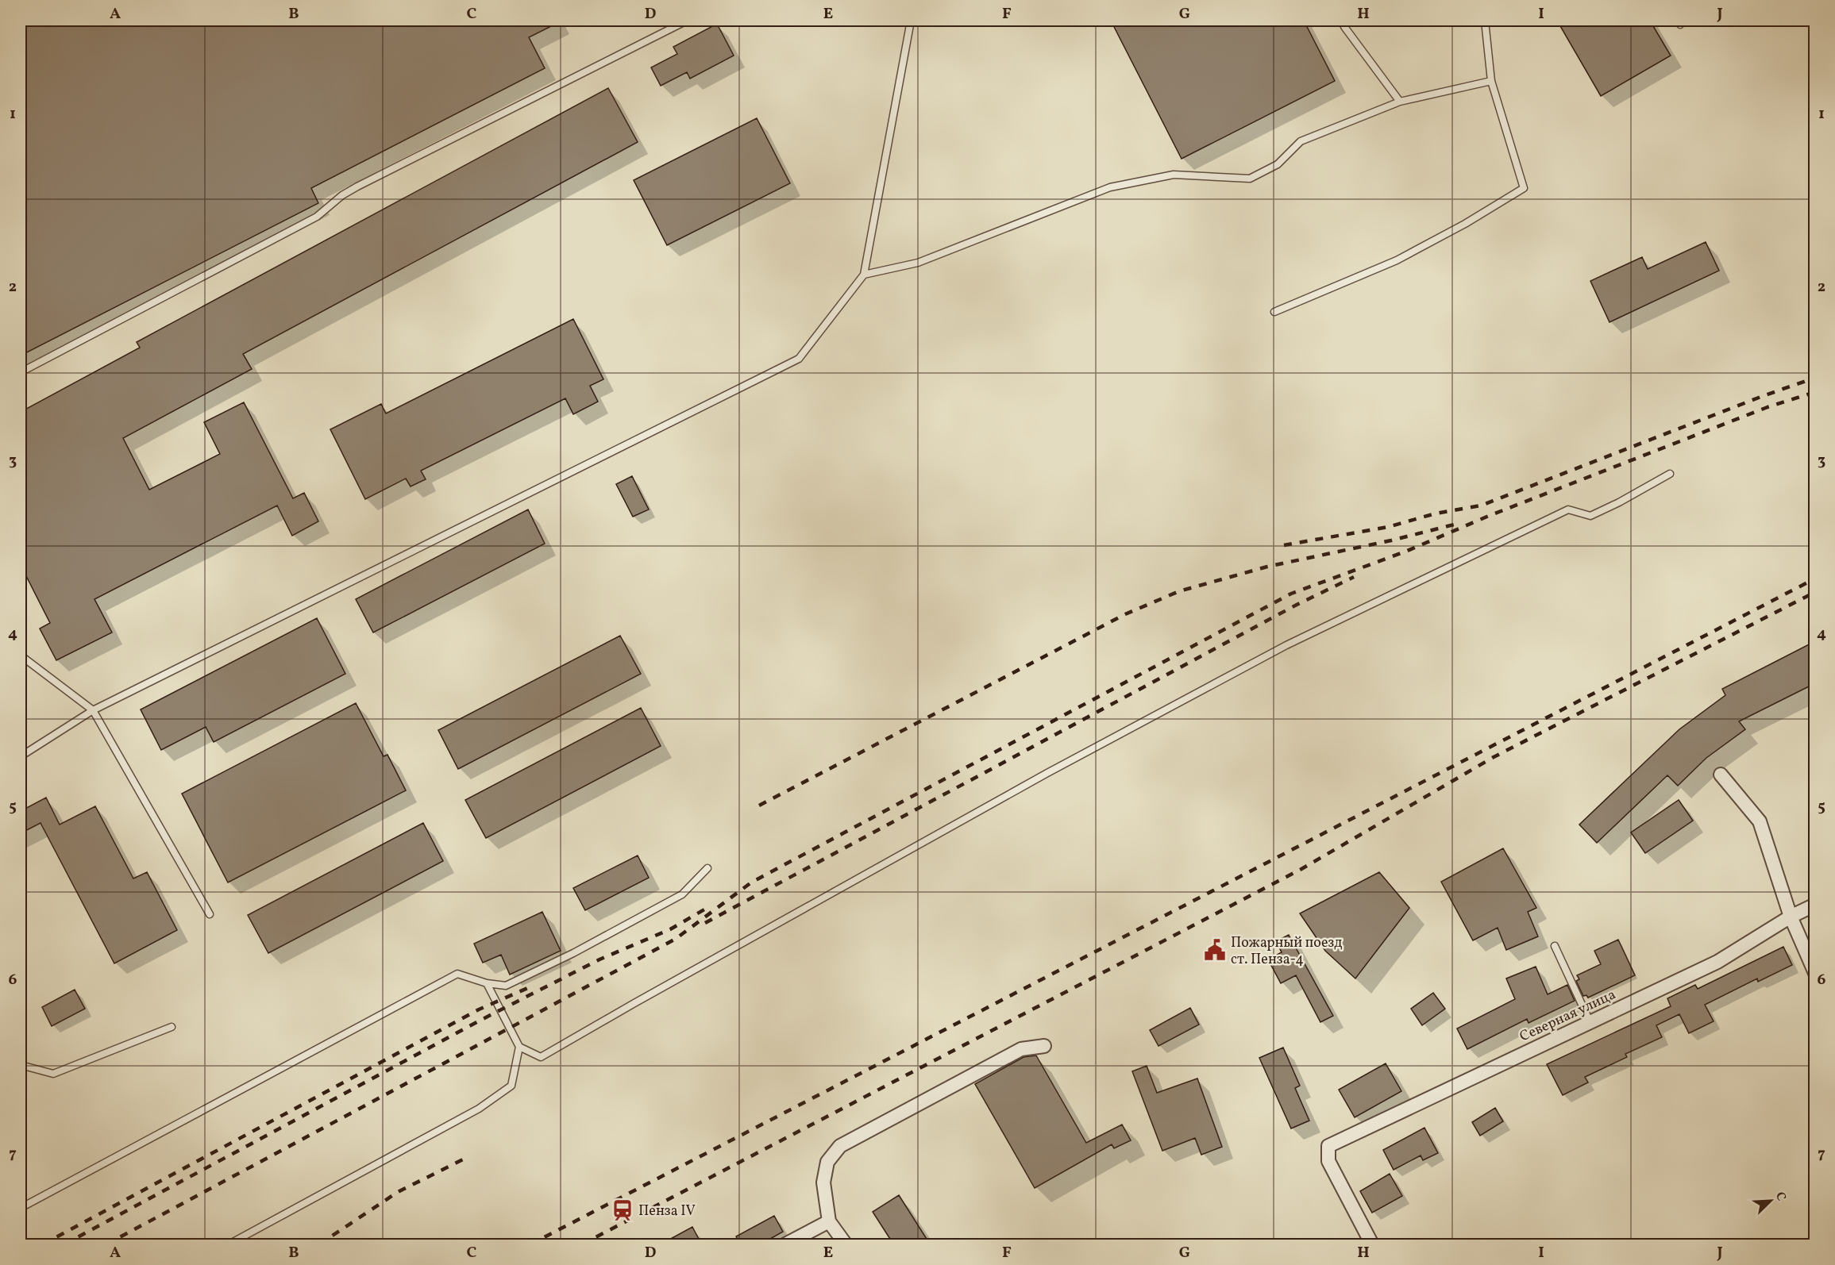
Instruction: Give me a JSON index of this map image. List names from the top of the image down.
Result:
{
  "streets": {
    "street": ["Северная улица"]
  },
  "places": {
    "public building": ["Пожарный поезд ст. Пенза-4"],
    "station": ["Пенза IV"]
  },
  "north": "top right",
  "grid": {
    "columns": [
      "A",
      "B",
      "C",
      "D",
      "E",
      "F",
      "G",
      "H",
      "I",
      "J"
    ],
    "rows": [
      "1",
      "2",
      "3",
      "4",
      "5",
      "6",
      "7"
    ]
  }
}
